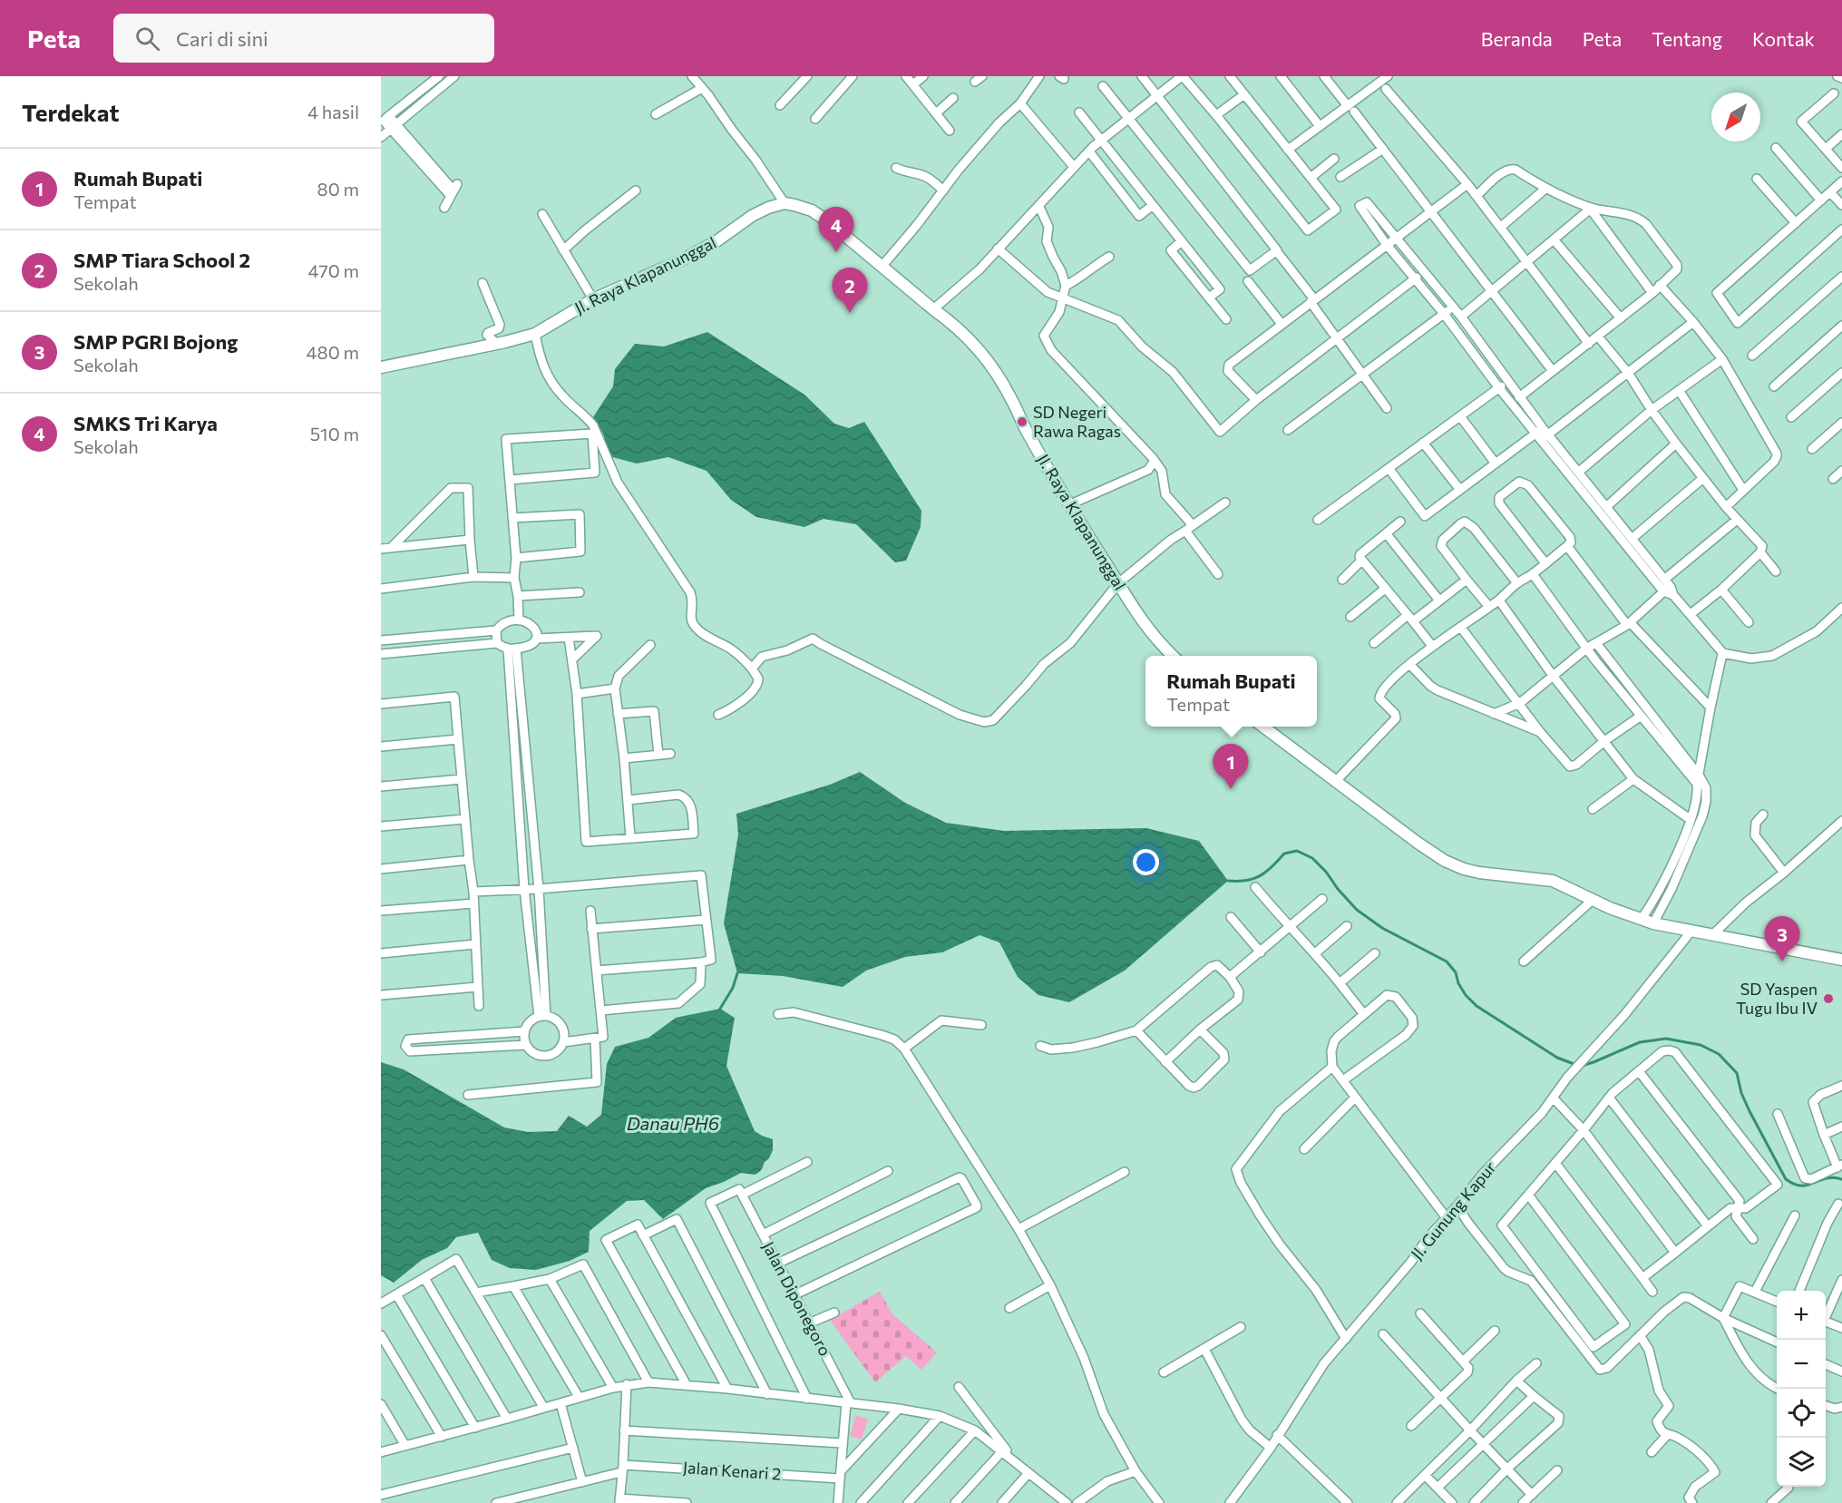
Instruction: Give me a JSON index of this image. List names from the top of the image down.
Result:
{
  "streets": {
    "street": [
      "Jl. Raya Klapanunggal",
      "Jl. Gunung Kapur",
      "Jalan Diponegoro",
      "Jalan Kenari 2"
    ]
  },
  "water": ["Danau PH6"],
  "places": ["SD Negeri Rawa Ragas", "SD Yaspen Tugu Ibu IV"],
  "north": "bottom left",
  "page": {
    "header": "Peta",
    "search": "Cari di sini",
    "nav": [
      "Beranda",
      "Peta",
      "Tentang",
      "Kontak"
    ],
    "heading": ["Terdekat", "4 hasil"],
    "list": [
      {
        "mark": "1",
        "name": "Rumah Bupati",
        "note": "Tempat",
        "value": "80 m"
      },
      {
        "mark": "2",
        "name": "SMP Tiara School 2",
        "note": "Sekolah",
        "value": "470 m"
      },
      {
        "mark": "3",
        "name": "SMP PGRI Bojong",
        "note": "Sekolah",
        "value": "480 m"
      },
      {
        "mark": "4",
        "name": "SMKS Tri Karya",
        "note": "Sekolah",
        "value": "510 m"
      }
    ],
    "pins": [
      "4",
      "2",
      "1",
      "3"
    ],
    "popup": ["Rumah Bupati", "Tempat"],
    "map_buttons": ["+", "−"]
  }
}
